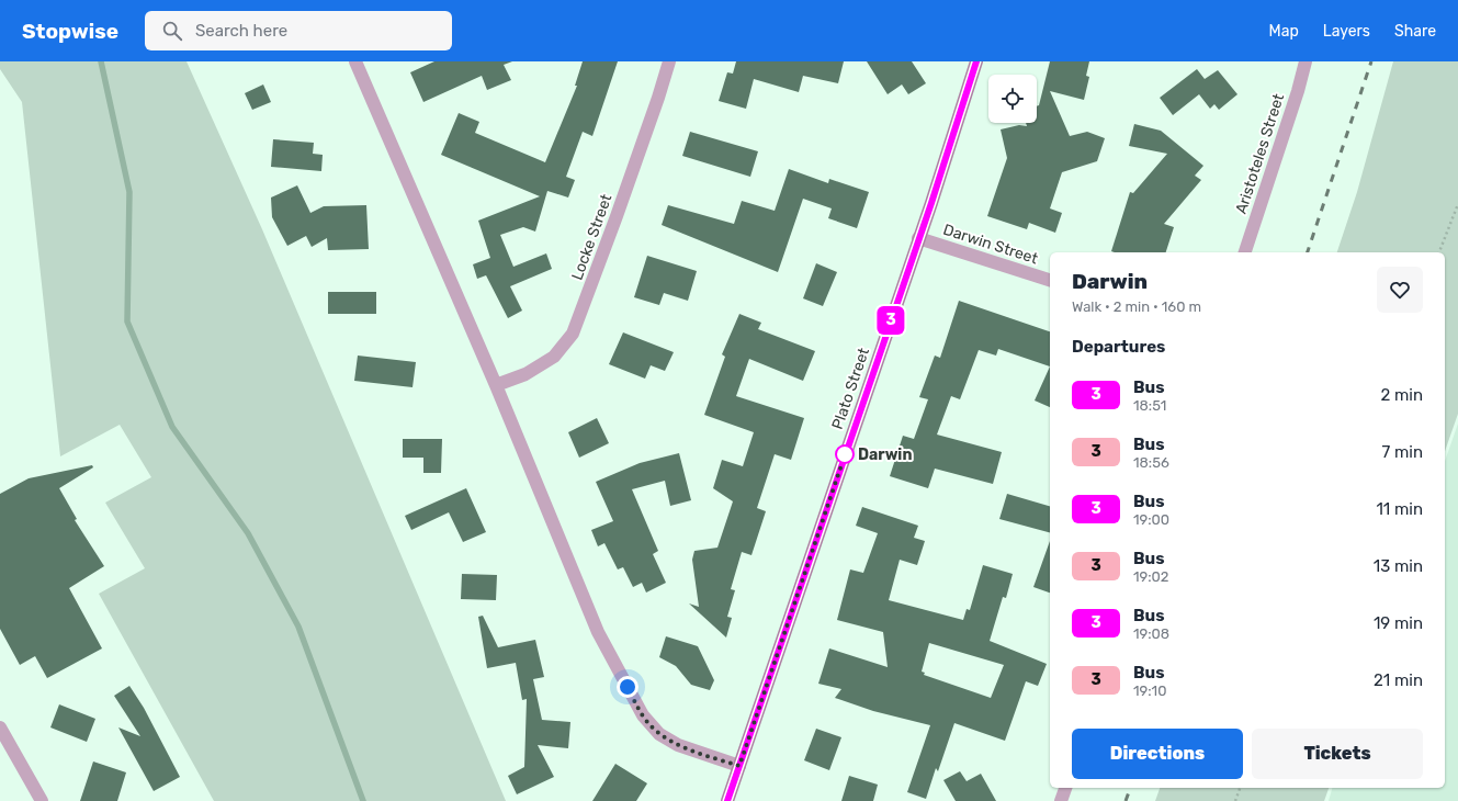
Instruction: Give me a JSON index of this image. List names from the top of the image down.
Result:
{
  "streets": {
    "street": [
      "Aristoteles Street",
      "Locke Street",
      "Darwin Street",
      "Plato Street"
    ]
  },
  "crossings": [
    ["Darwin Street", "Plato Street"]
  ],
  "places": ["Darwin"],
  "lines": ["bus line 3"],
  "page": {
    "header": "Stopwise",
    "search": "Search here",
    "nav": ["Map", "Layers", "Share"],
    "on_map": "3",
    "heading": [
      ["Darwin", "Walk · 2 min · 160 m"],
      "Departures"
    ],
    "list": [
      {
        "mark": "3",
        "name": "Bus",
        "note": "18:51",
        "value": "2 min"
      },
      {
        "mark": "3",
        "name": "Bus",
        "note": "18:56",
        "value": "7 min"
      },
      {
        "mark": "3",
        "name": "Bus",
        "note": "19:00",
        "value": "11 min"
      },
      {
        "mark": "3",
        "name": "Bus",
        "note": "19:02",
        "value": "13 min"
      },
      {
        "mark": "3",
        "name": "Bus",
        "note": "19:08",
        "value": "19 min"
      },
      {
        "mark": "3",
        "name": "Bus",
        "note": "19:10",
        "value": "21 min"
      }
    ],
    "buttons": ["Directions", "Tickets"]
  }
}
